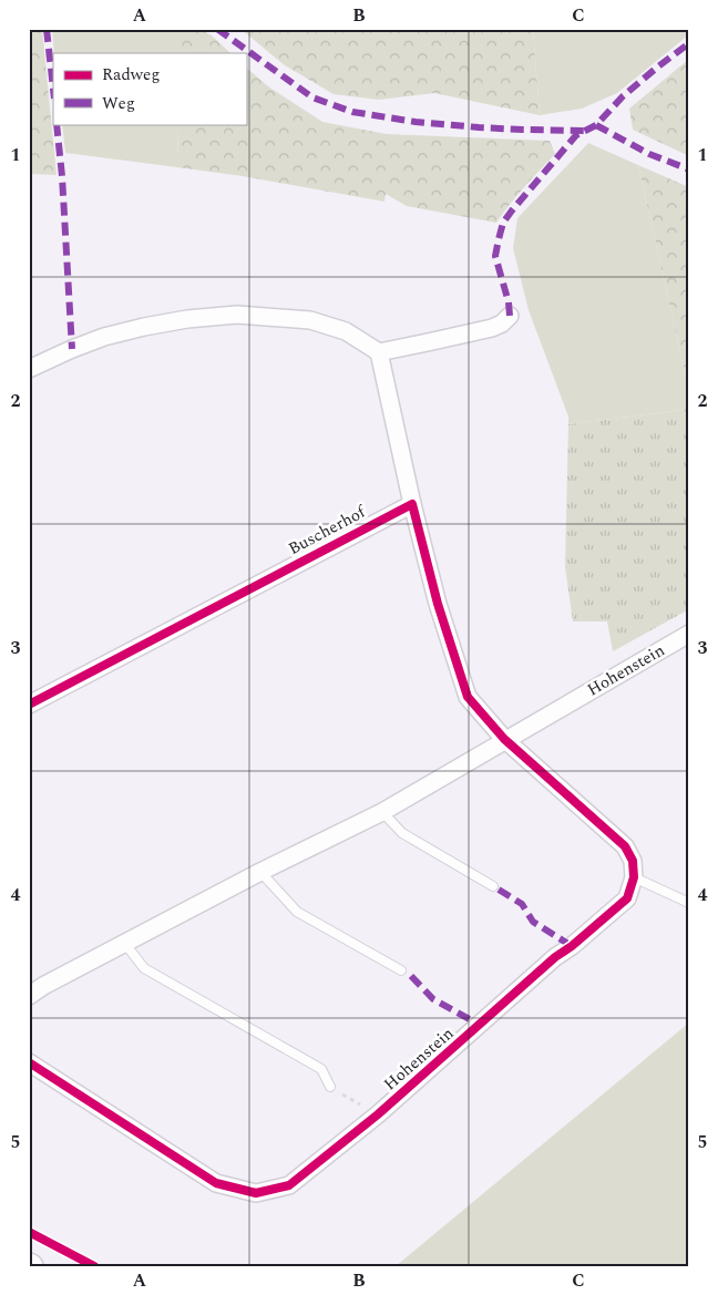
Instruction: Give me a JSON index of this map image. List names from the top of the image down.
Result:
{
  "streets": {
    "street": ["Buscherhof", "Hohenstein"]
  },
  "legend": ["Radweg", "Weg"],
  "grid": {
    "columns": ["A", "B", "C"],
    "rows": [
      "1",
      "2",
      "3",
      "4",
      "5"
    ]
  }
}
